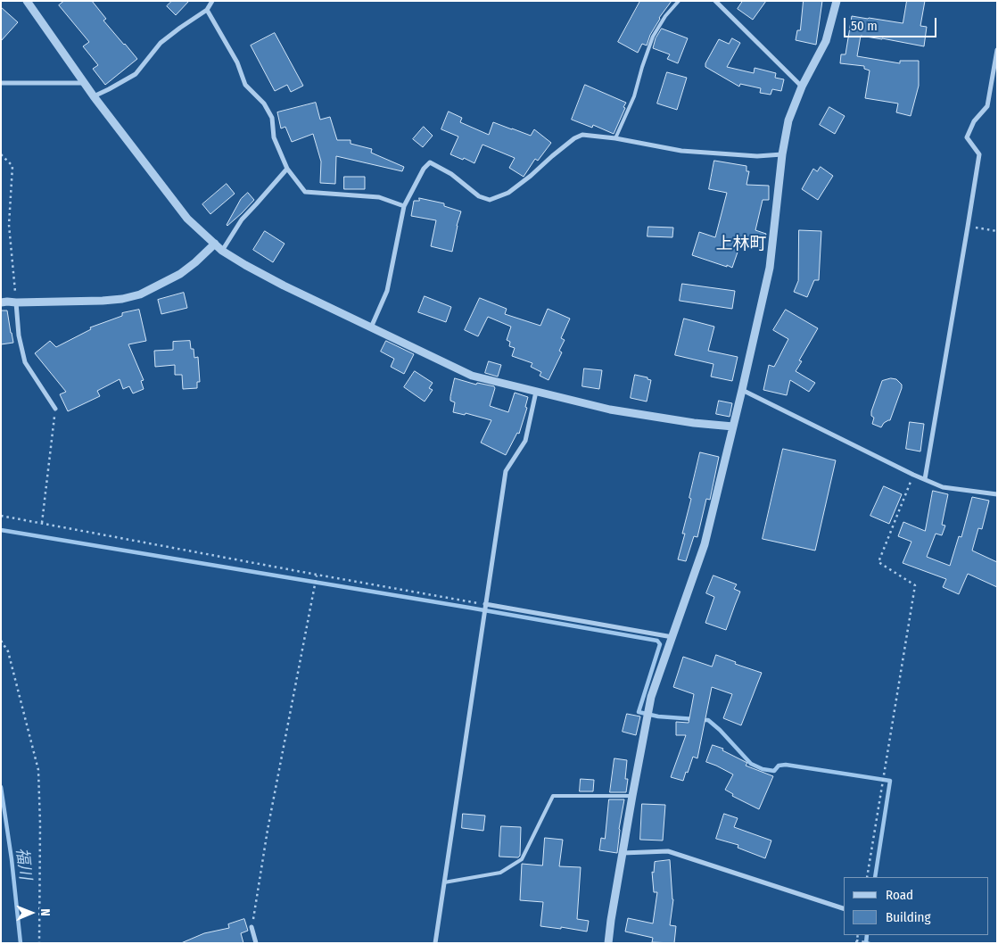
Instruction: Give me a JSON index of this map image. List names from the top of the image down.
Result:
{
  "districts": ["上林町"],
  "water": ["福川"],
  "legend": ["Road", "Building"],
  "scale_bar": "50 m",
  "north": "right"
}
